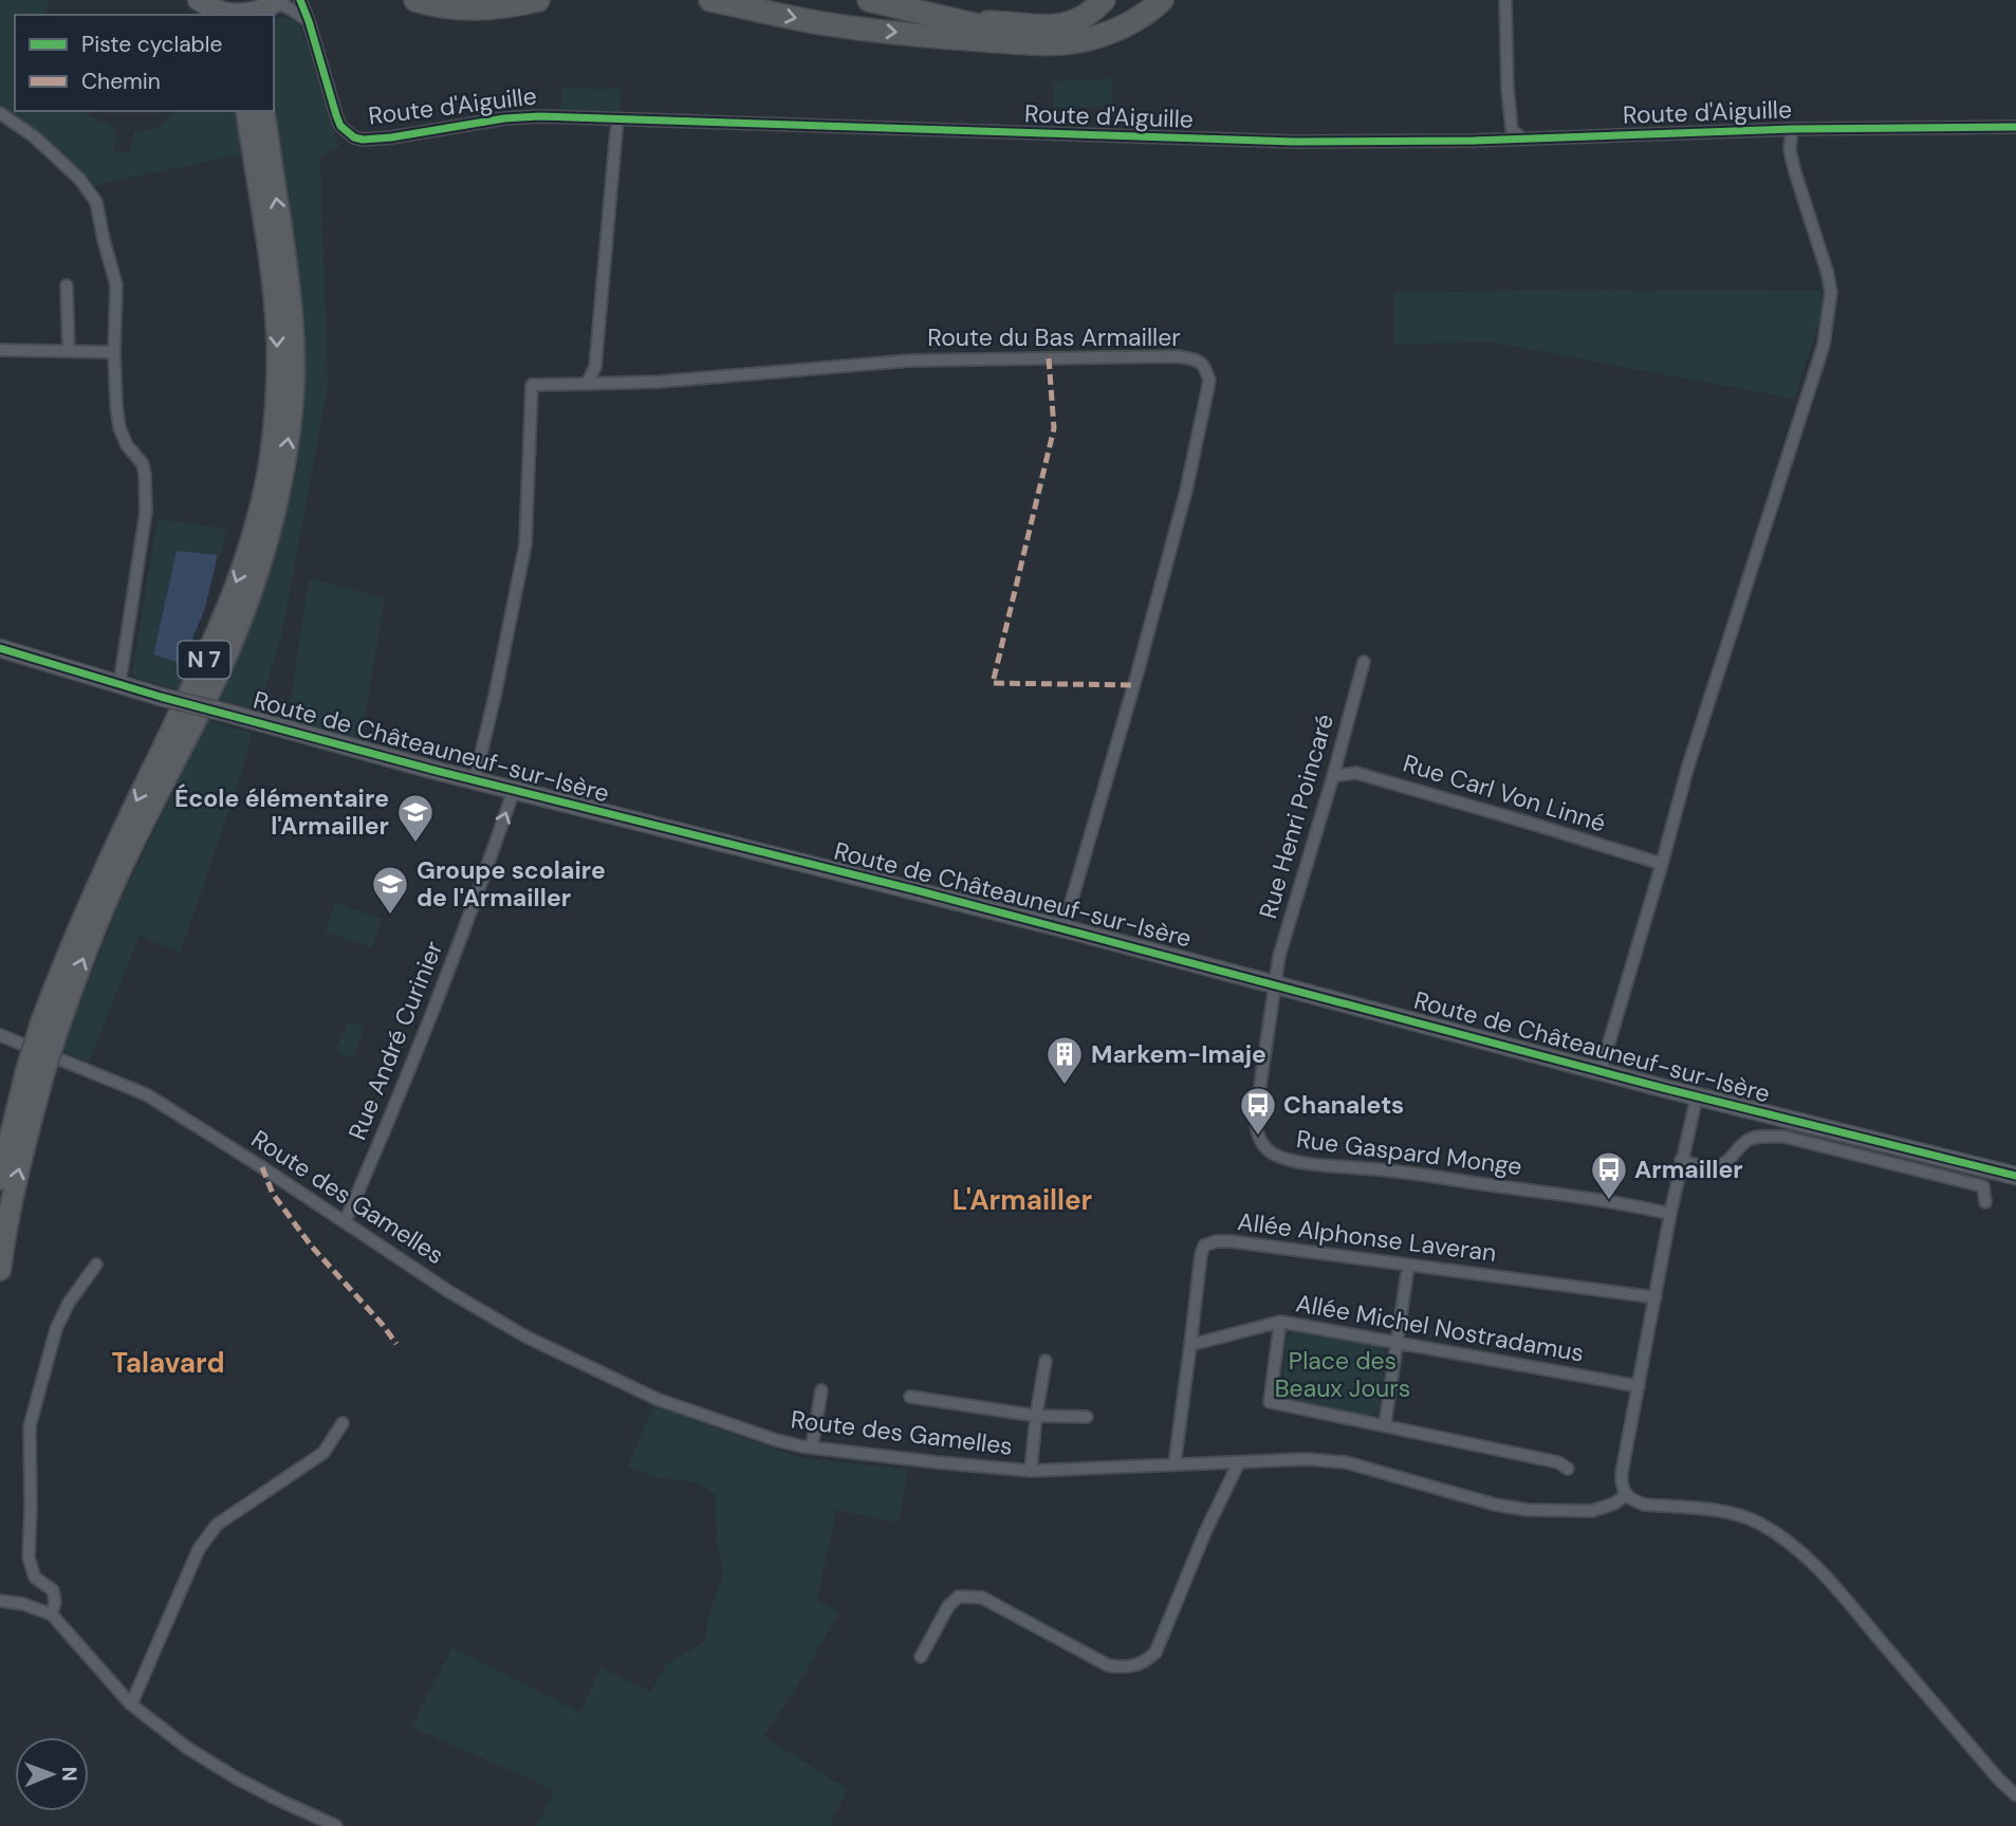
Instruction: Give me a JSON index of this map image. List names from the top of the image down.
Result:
{
  "streets": {
    "highway": ["N 7"],
    "main road": ["Route de Châteauneuf-sur-Isère"],
    "street": [
      "Route d'Aiguille",
      "Route du Bas Armailler",
      "Rue Carl Von Linné",
      "Rue Henri Poincaré",
      "Rue André Curinier",
      "Rue Gaspard Monge",
      "Route des Gamelles",
      "Allée Alphonse Laveran",
      "Allée Michel Nostradamus"
    ]
  },
  "crossings": [
    ["Route du Bas Armailler", "Route de Châteauneuf-sur-Isère"],
    ["Route de Châteauneuf-sur-Isère", "Rue Henri Poincaré"],
    ["Route de Châteauneuf-sur-Isère", "Rue André Curinier"],
    ["Route de Châteauneuf-sur-Isère", "Rue Gaspard Monge"],
    ["Rue Carl Von Linné", "Rue Henri Poincaré"],
    ["Rue Henri Poincaré", "Rue Gaspard Monge"],
    ["Rue André Curinier", "Route des Gamelles"],
    ["Route des Gamelles", "Allée Alphonse Laveran"],
    ["Allée Alphonse Laveran", "Allée Michel Nostradamus"]
  ],
  "one_way": ["Rue André Curinier"],
  "districts": ["L'Armailler", "Talavard"],
  "parks": ["Place des Beaux Jours"],
  "places": {
    "school or university": ["École élémentaire l'Armailler", "Groupe scolaire de l'Armailler"],
    "building": ["Markem-Imaje"],
    "bus stop": ["Chanalets", "Armailler"]
  },
  "legend": ["Piste cyclable", "Chemin"],
  "north": "right"
}
